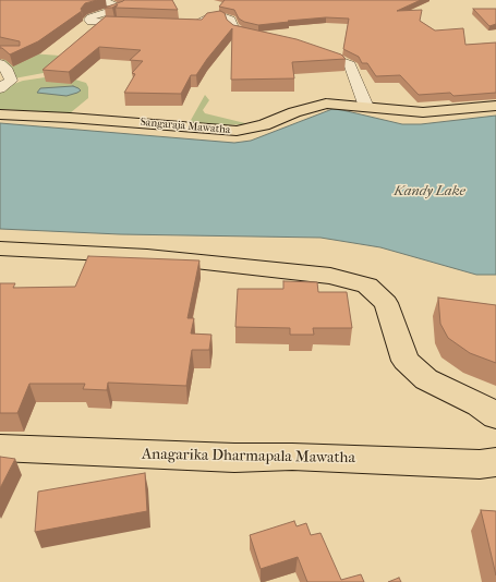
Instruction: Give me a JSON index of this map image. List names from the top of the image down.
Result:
{
  "streets": {
    "main road": ["Sangaraja Mawatha", "Anagarika Dharmapala Mawatha"]
  },
  "water": ["Kandy Lake"]
}
